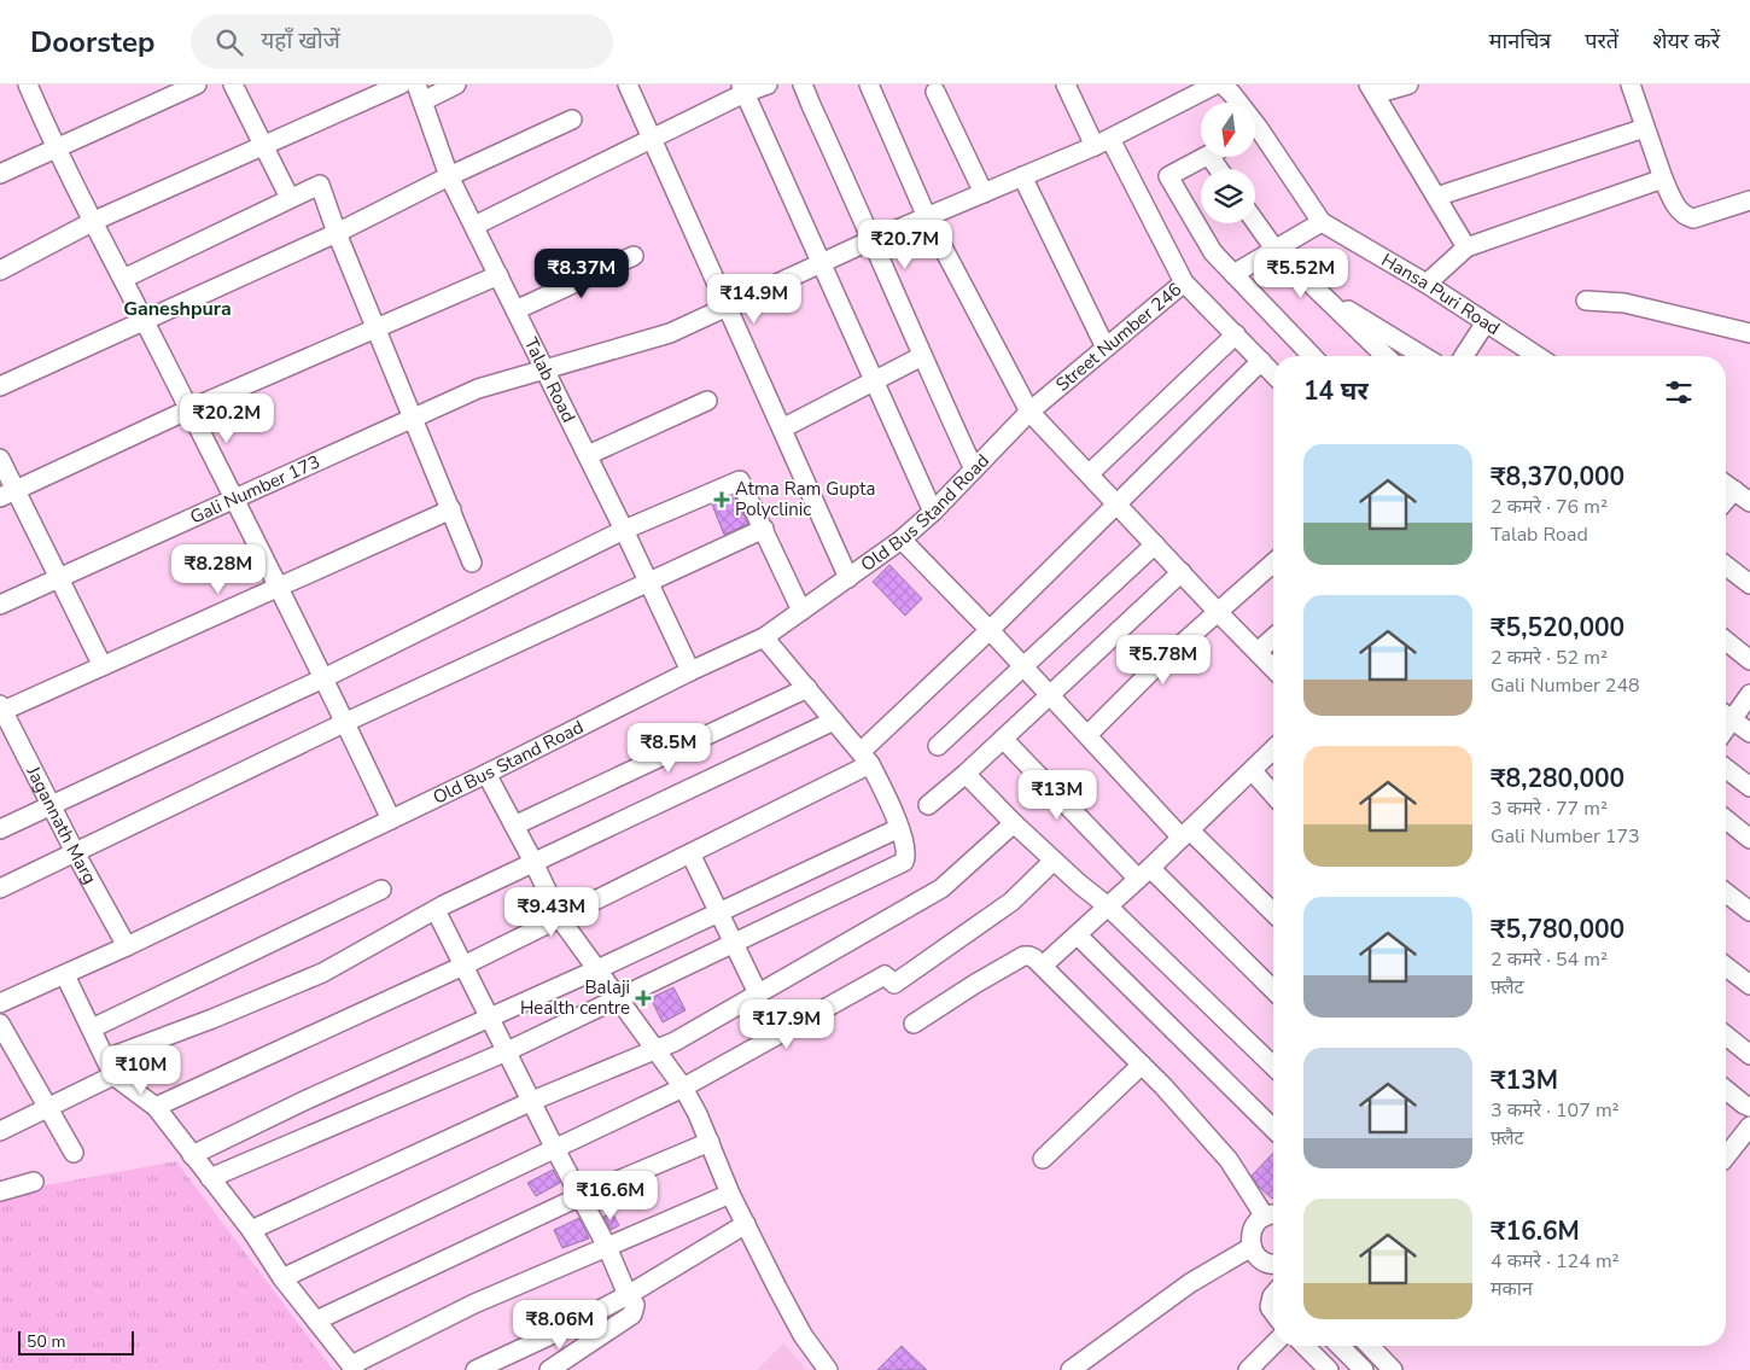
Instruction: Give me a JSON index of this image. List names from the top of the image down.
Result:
{
  "streets": {
    "street": [
      "Hansa Puri Road",
      "Street Number 246",
      "Talab Road",
      "Gali Number 173",
      "Old Bus Stand Road",
      "Jagannath Marg"
    ]
  },
  "crossings": [
    ["Street Number 246", "Old Bus Stand Road"],
    ["Talab Road", "Gali Number 173"],
    ["Talab Road", "Old Bus Stand Road"],
    ["Old Bus Stand Road", "Jagannath Marg"]
  ],
  "districts": ["Ganeshpura"],
  "places": {
    "health": ["Atma Ram Gupta Polyclinic", "Balaji Health centre"]
  },
  "scale_bar": "50 m",
  "north": "bottom",
  "page": {
    "header": "Doorstep",
    "search": "यहाँ खोजें",
    "nav": ["मानचित्र", "परतें", "शेयर करें"],
    "price": [
      "₹20.7M",
      "₹8.37M",
      "₹5.52M",
      "₹14.9M",
      "₹20.2M",
      "₹8.28M",
      "₹5.78M",
      "₹8.5M",
      "₹13M",
      "₹9.43M",
      "₹17.9M",
      "₹10M",
      "₹16.6M",
      "₹8.06M"
    ],
    "heading": "14 घर",
    "list": [
      {
        "name": "₹8,370,000",
        "note": "2 कमरे · 76 m² · Talab Road"
      },
      {
        "name": "₹5,520,000",
        "note": "2 कमरे · 52 m² · Gali Number 248"
      },
      {
        "name": "₹8,280,000",
        "note": "3 कमरे · 77 m² · Gali Number 173"
      },
      {
        "name": "₹5,780,000",
        "note": "2 कमरे · 54 m² · फ़्लैट"
      },
      {
        "name": "₹13M",
        "note": "3 कमरे · 107 m² · फ़्लैट"
      },
      {
        "name": "₹16.6M",
        "note": "4 कमरे · 124 m² · मकान"
      }
    ],
    "scale": "50 m"
  }
}
